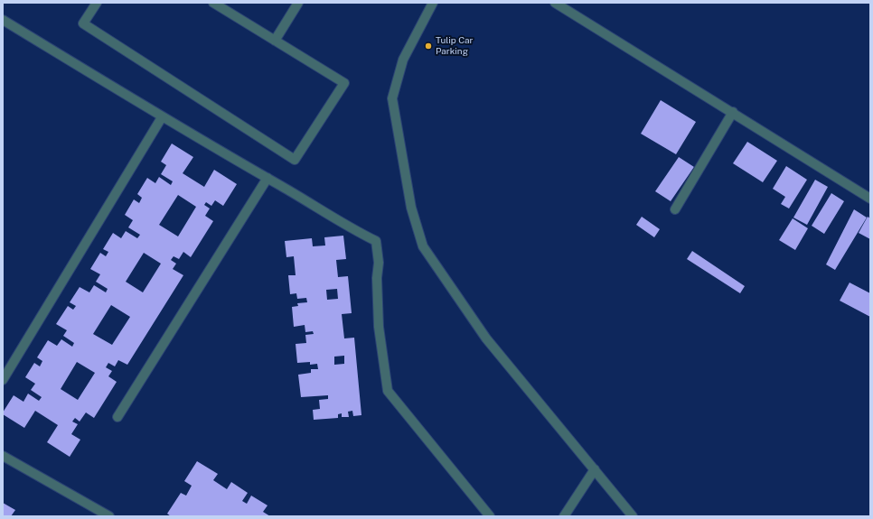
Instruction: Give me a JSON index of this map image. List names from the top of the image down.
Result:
{
  "places": ["Tulip Car Parking"]
}
